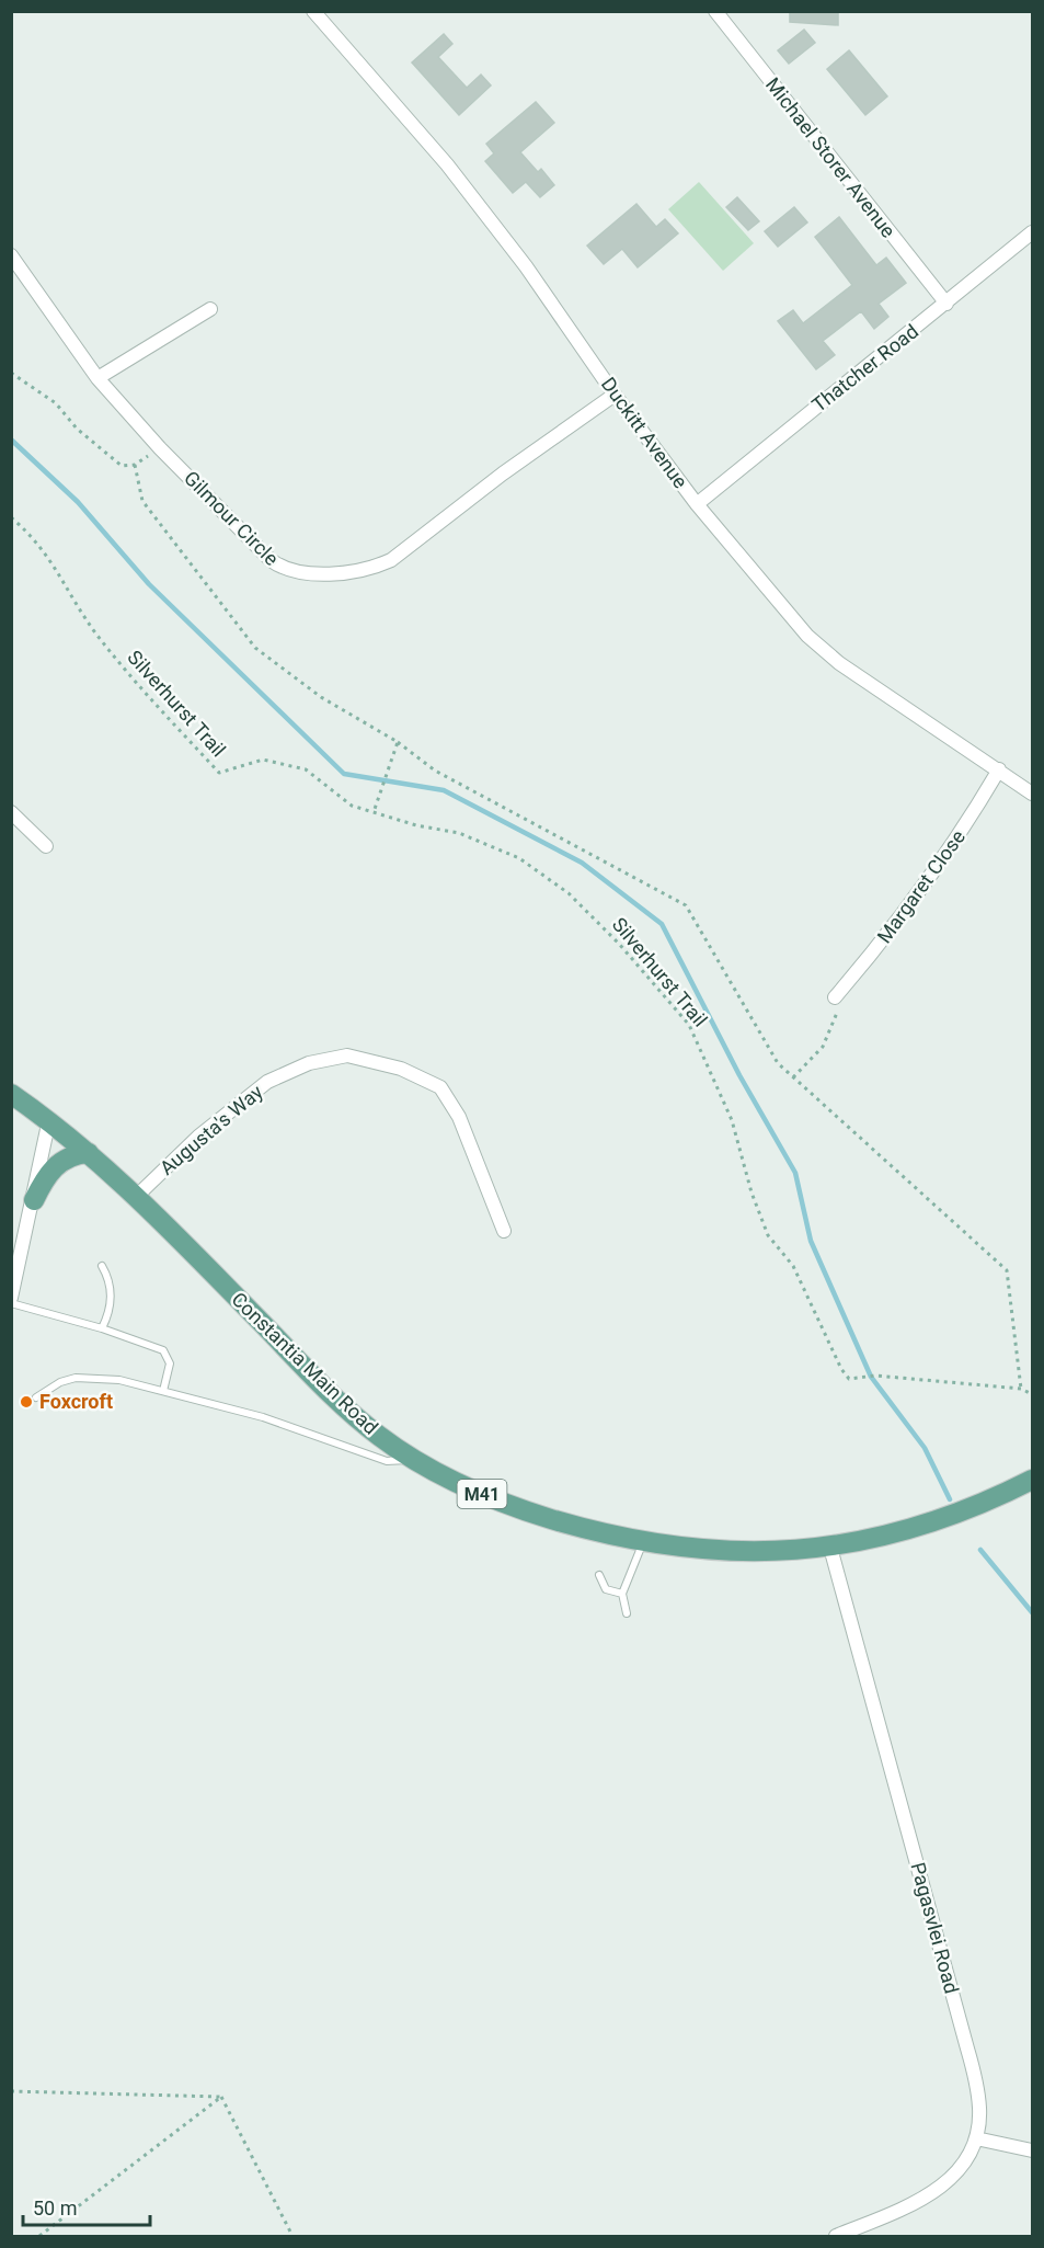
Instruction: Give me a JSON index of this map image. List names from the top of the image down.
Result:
{
  "streets": {
    "main road": ["Constantia Main Road", "M41"],
    "street": [
      "Michael Storer Avenue",
      "Thatcher Road",
      "Duckitt Avenue",
      "Gilmour Circle",
      "Margaret Close",
      "Augusta's Way",
      "Pagasvlei Road"
    ],
    "path": ["Silverhurst Trail"]
  },
  "crossings": [
    ["Michael Storer Avenue", "Thatcher Road"],
    ["Thatcher Road", "Duckitt Avenue"],
    ["Duckitt Avenue", "Gilmour Circle"],
    ["Duckitt Avenue", "Margaret Close"],
    ["Augusta's Way", "Constantia Main Road"],
    ["Constantia Main Road", "Pagasvlei Road"]
  ],
  "places": ["Foxcroft"],
  "scale_bar": "50 m"
}
